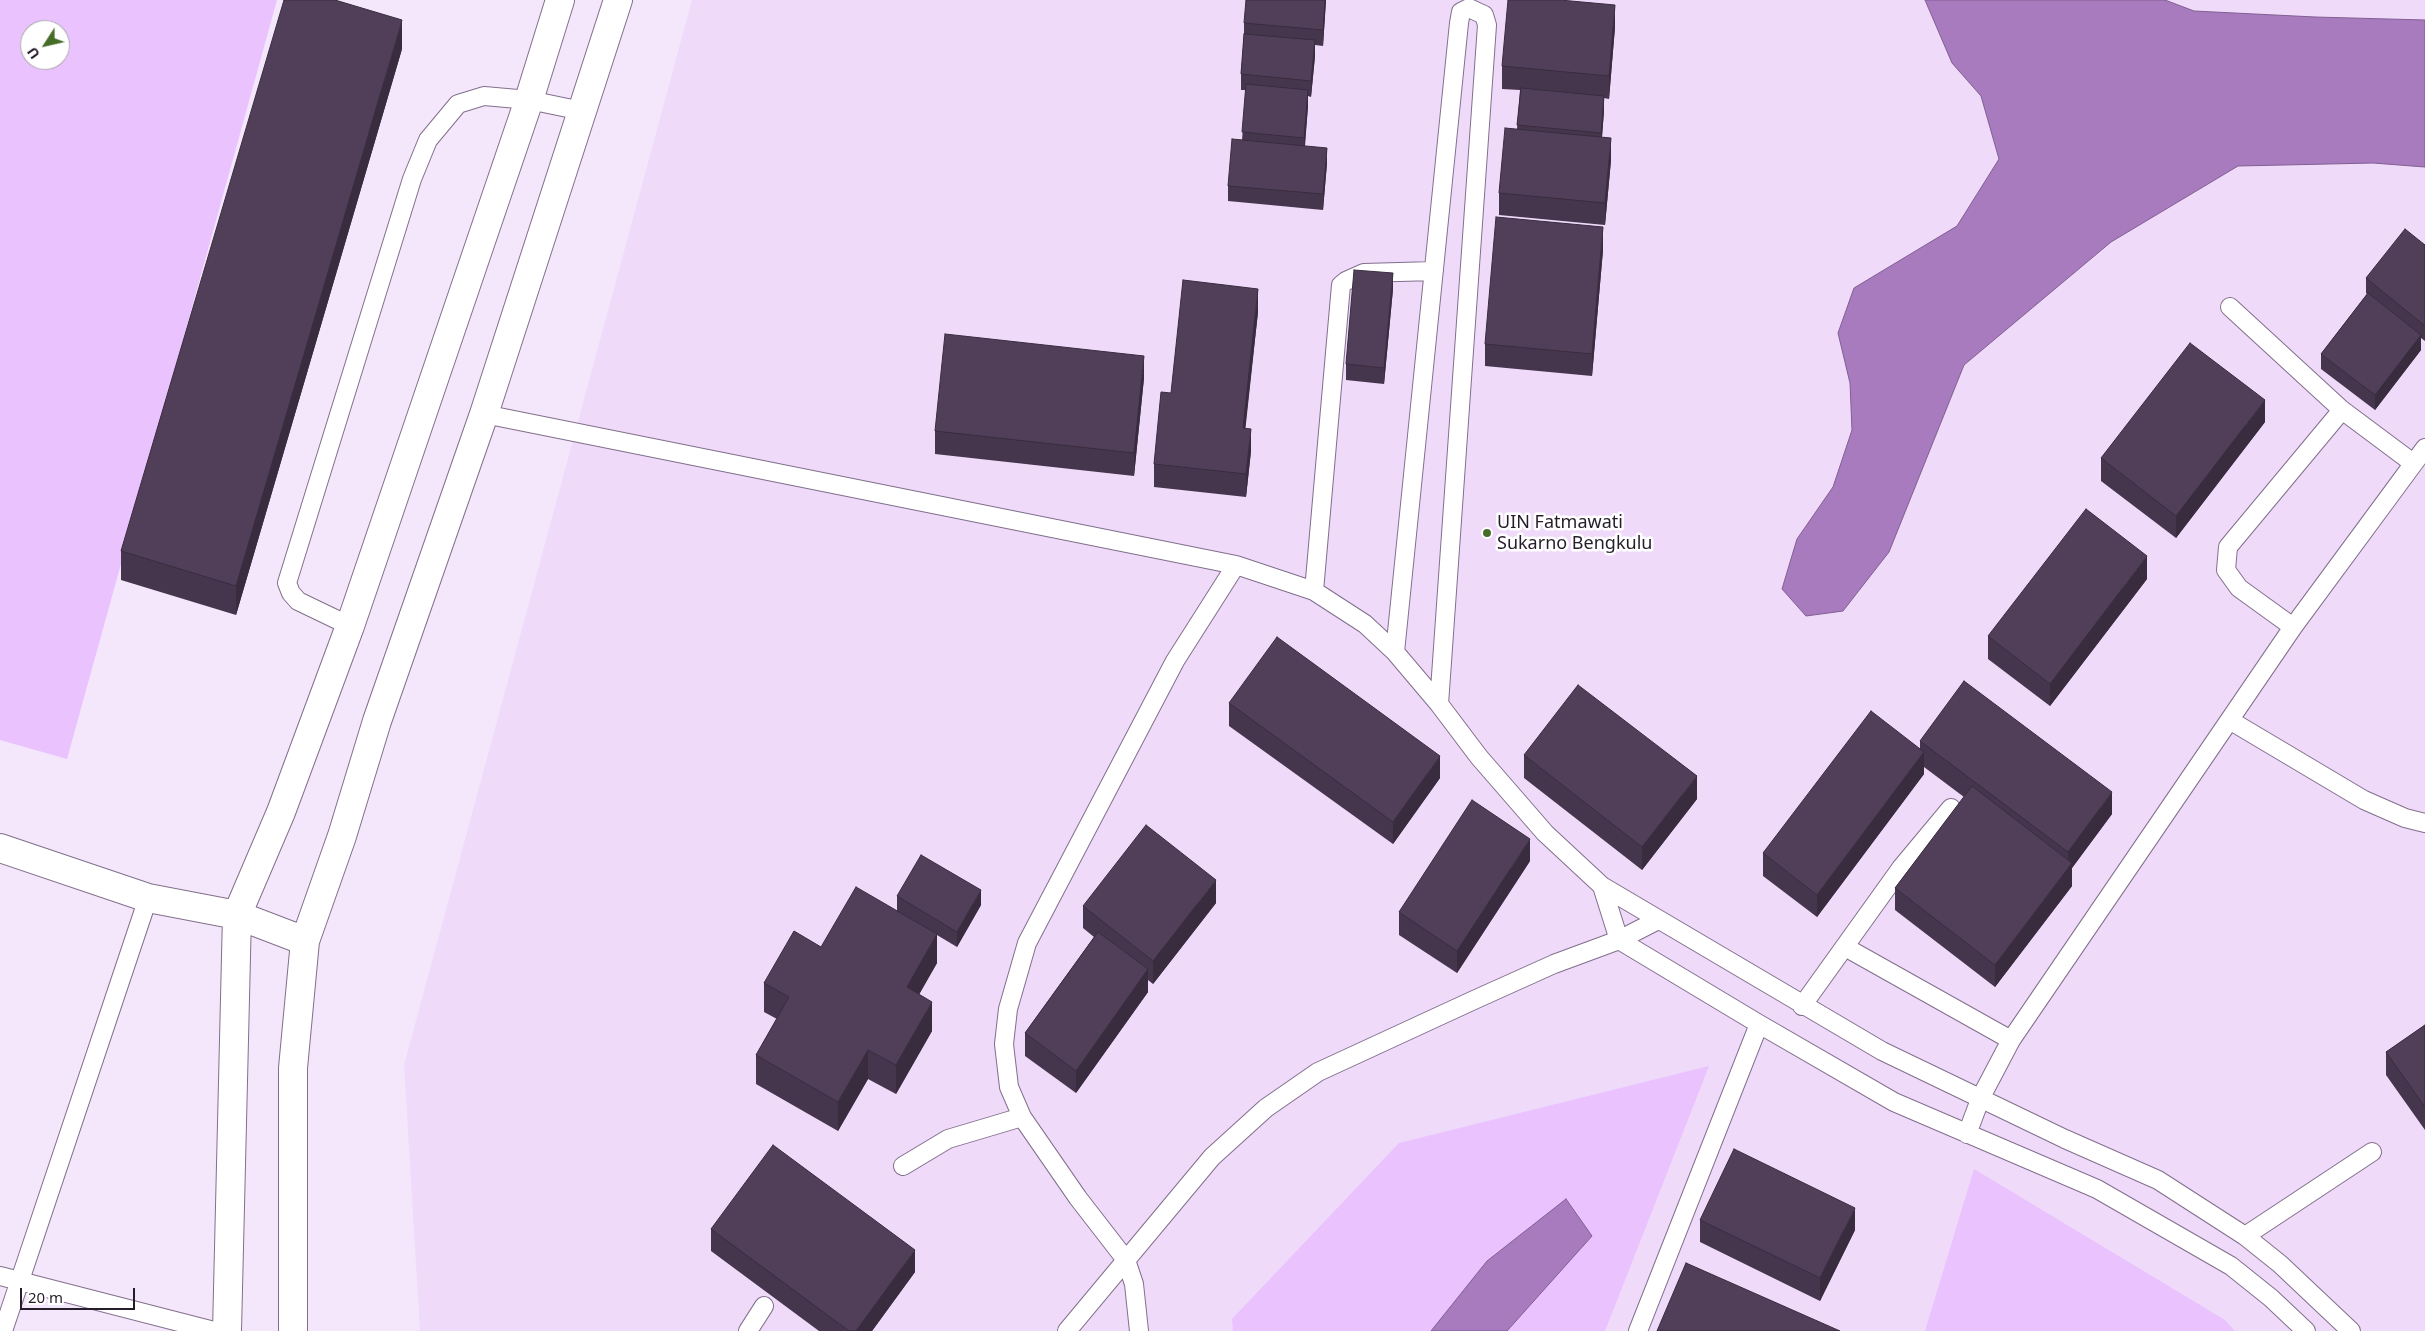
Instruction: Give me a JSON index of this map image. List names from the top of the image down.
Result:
{
  "places": ["UIN Fatmawati Sukarno Bengkulu"],
  "scale_bar": "20 m",
  "north": "bottom left"
}
